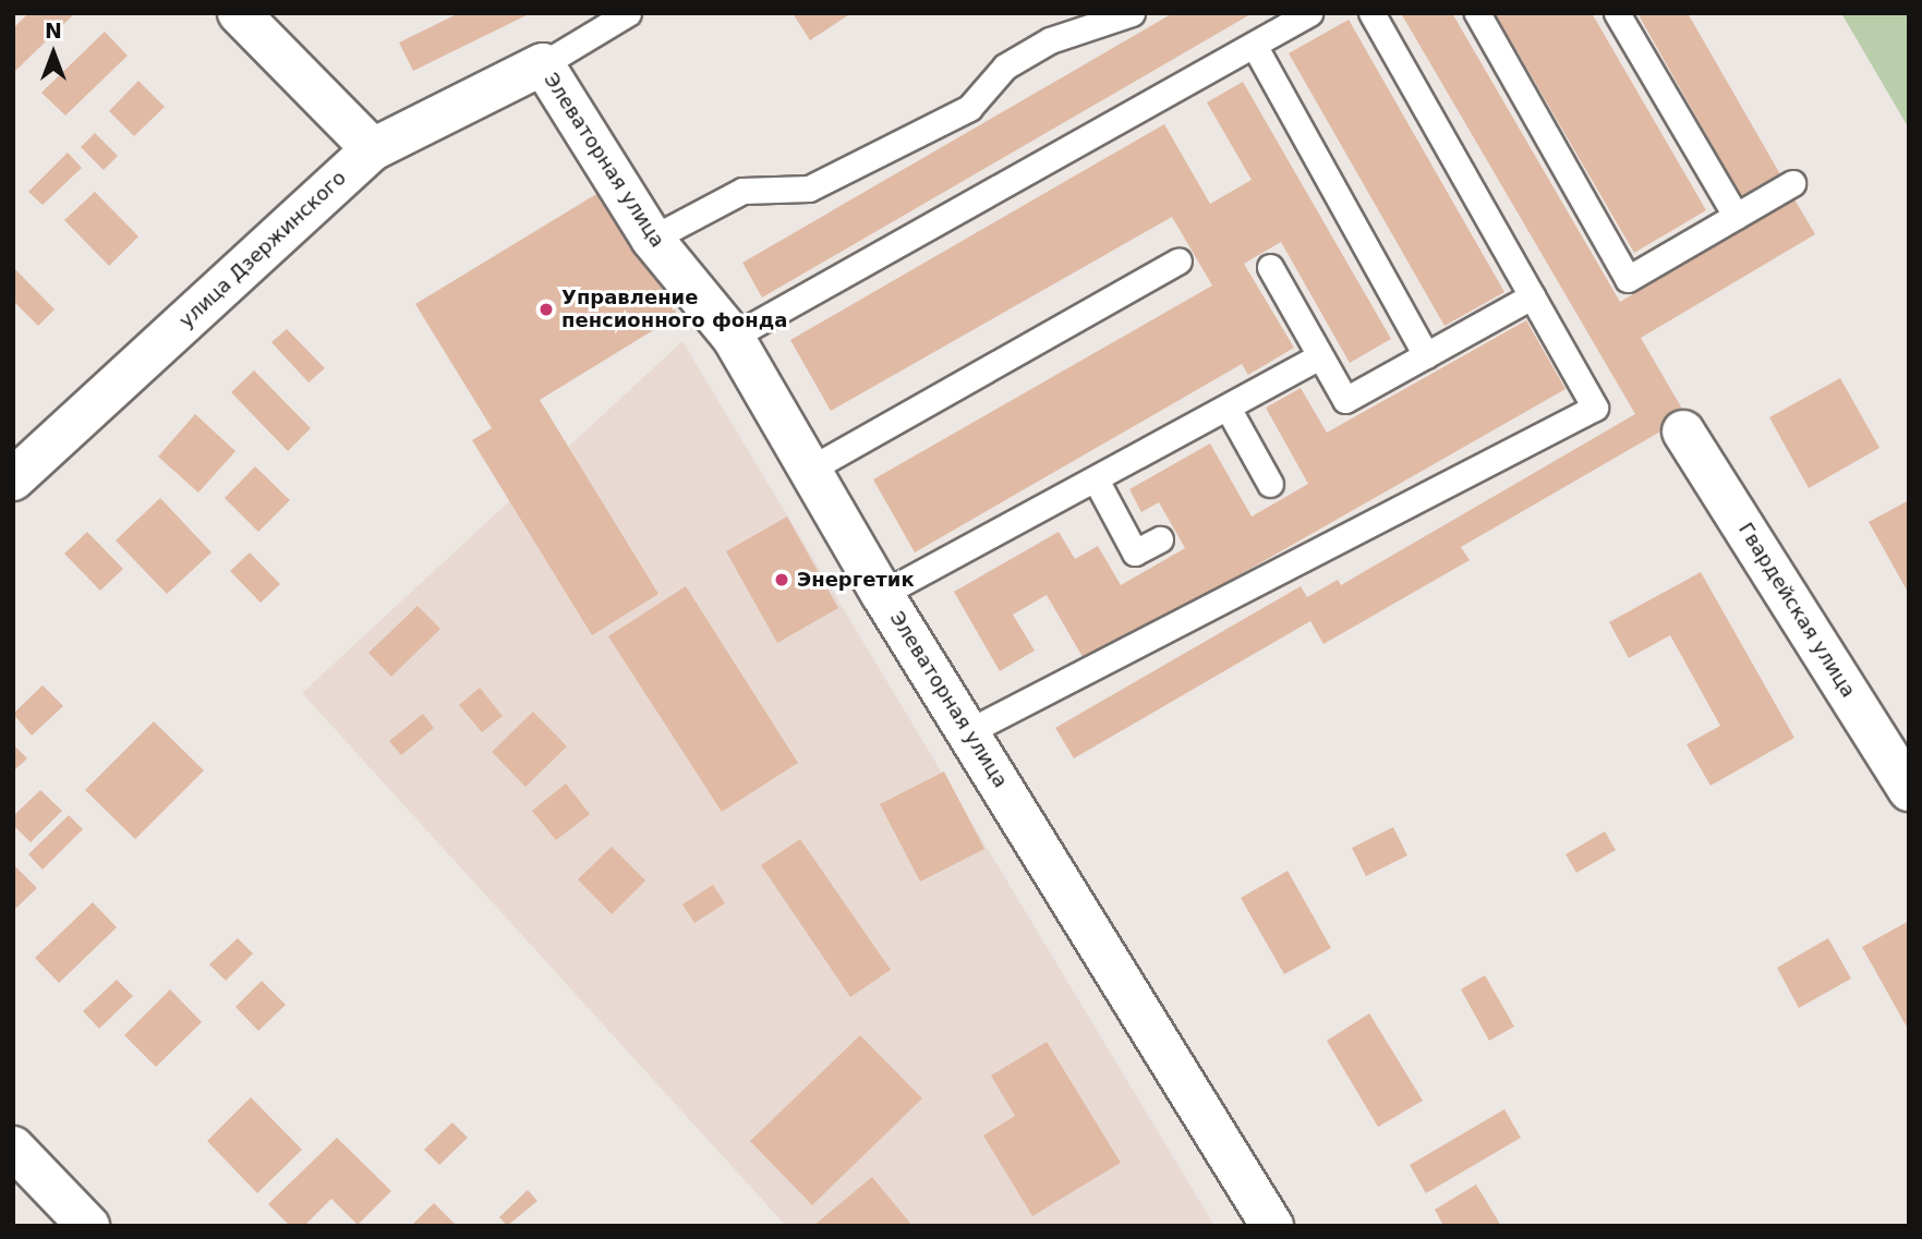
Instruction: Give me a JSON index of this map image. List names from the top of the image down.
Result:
{
  "streets": {
    "street": ["Элеваторная улица", "улица Дзержинского", "Гвардейская улица"]
  },
  "crossings": [
    ["Элеваторная улица", "улица Дзержинского"]
  ],
  "places": ["Управление пенсионного фонда", "Энергетик"],
  "north": "top"
}
